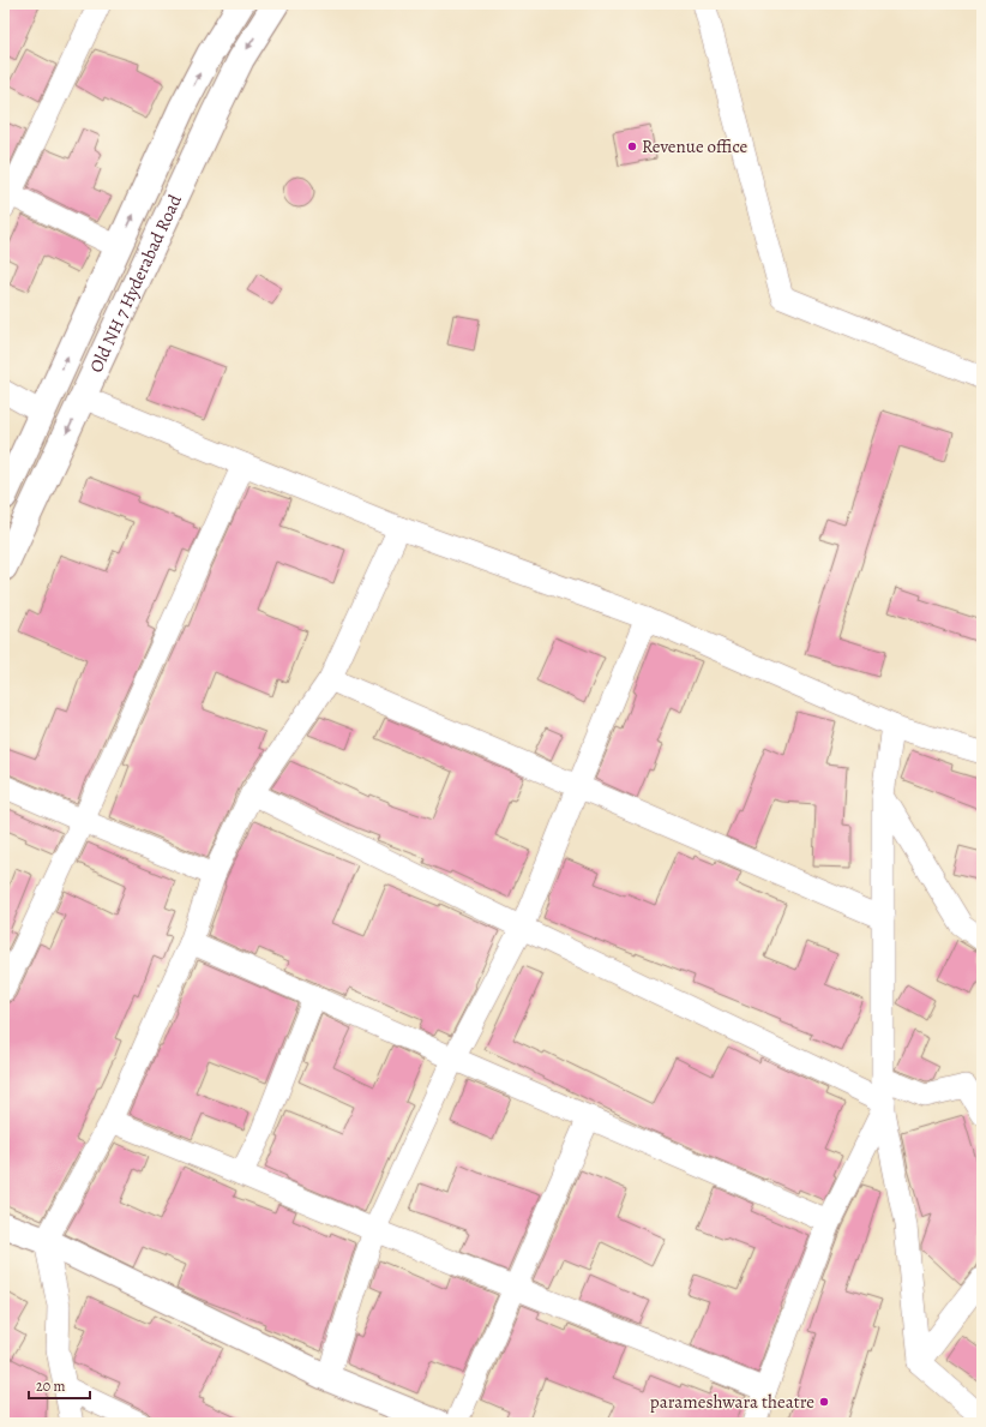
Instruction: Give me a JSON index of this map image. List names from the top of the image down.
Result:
{
  "streets": {
    "main road": ["Old NH 7 Hyderabad Road"]
  },
  "places": ["Revenue office", "parameshwara theatre"],
  "scale_bar": "20 m"
}
